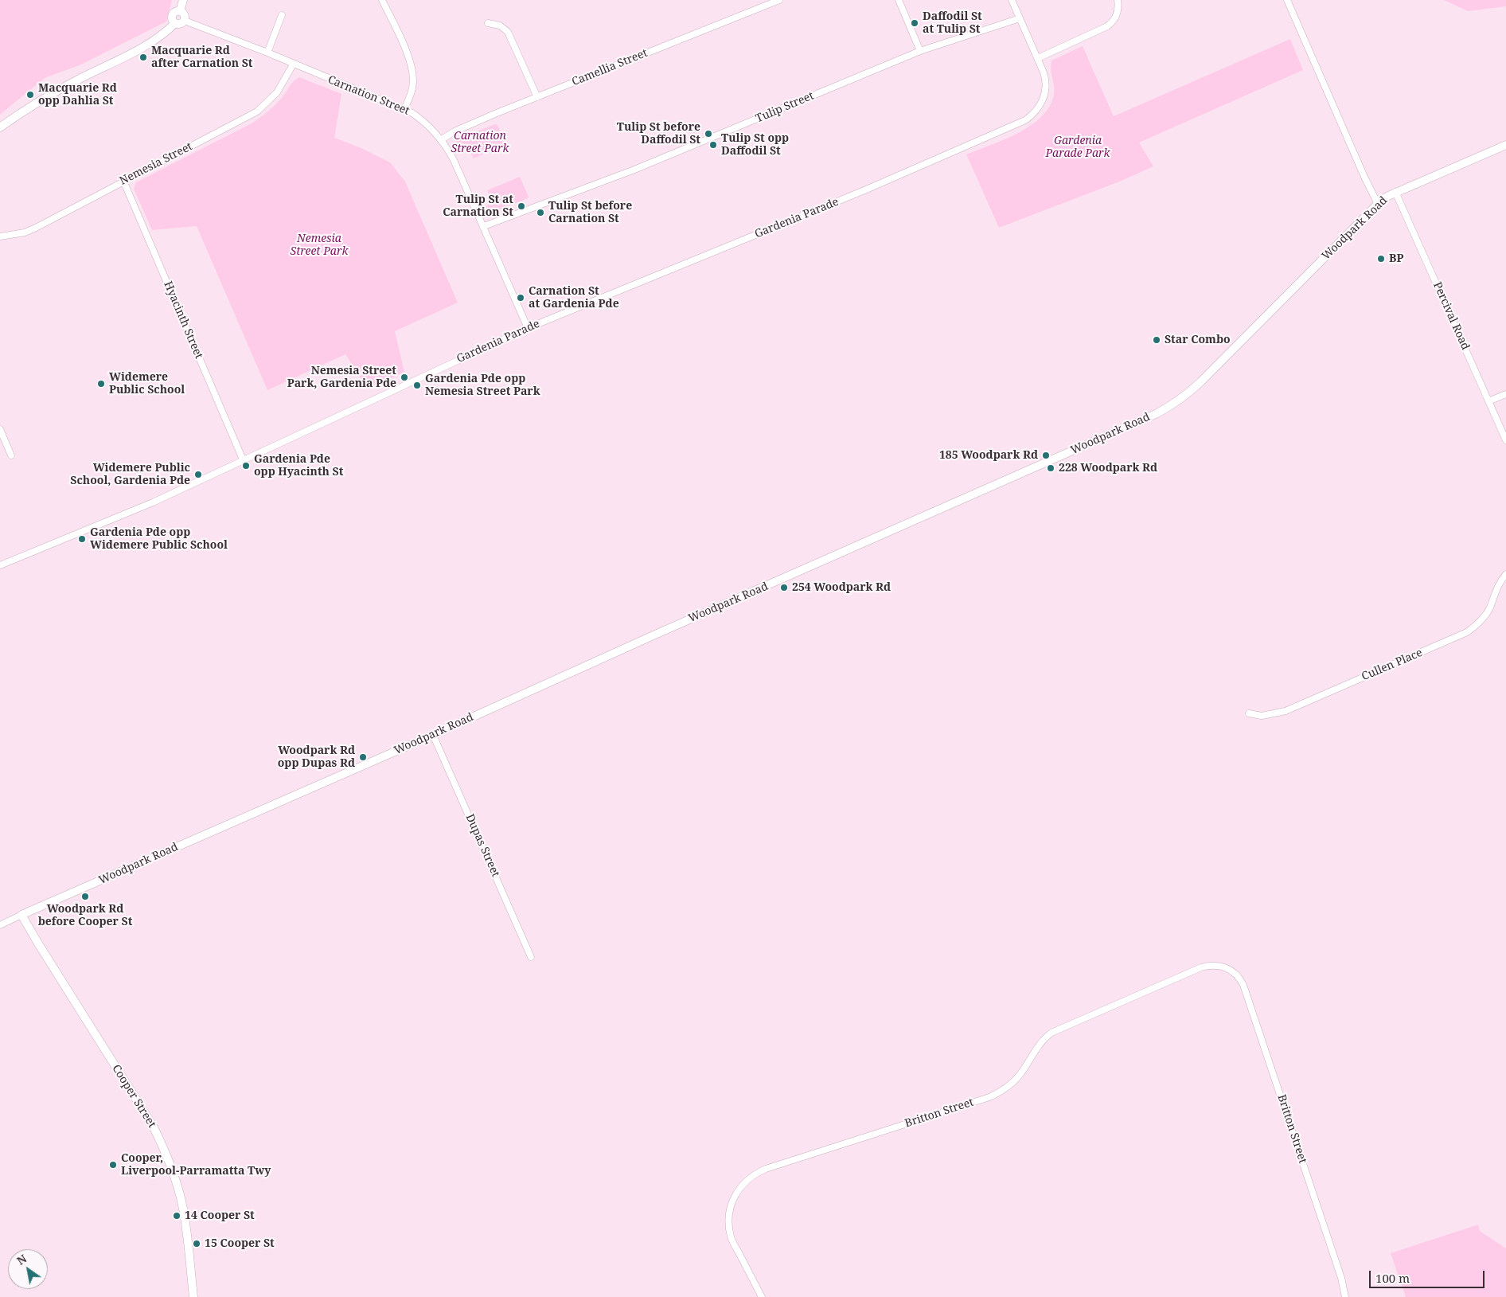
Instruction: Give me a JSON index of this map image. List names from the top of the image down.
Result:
{
  "streets": {
    "street": [
      "Camellia Street",
      "Carnation Street",
      "Tulip Street",
      "Nemesia Street",
      "Gardenia Parade",
      "Woodpark Road",
      "Percival Road",
      "Hyacinth Street",
      "Cullen Place",
      "Dupas Street",
      "Cooper Street",
      "Britton Street"
    ]
  },
  "crossings": [
    ["Camellia Street", "Carnation Street"],
    ["Carnation Street", "Tulip Street"],
    ["Carnation Street", "Nemesia Street"],
    ["Carnation Street", "Gardenia Parade"],
    ["Tulip Street", "Gardenia Parade"],
    ["Nemesia Street", "Hyacinth Street"],
    ["Gardenia Parade", "Hyacinth Street"],
    ["Woodpark Road", "Percival Road"],
    ["Woodpark Road", "Dupas Street"],
    ["Woodpark Road", "Cooper Street"]
  ],
  "parks": ["Carnation Street Park", "Gardenia Parade Park", "Nemesia Street Park"],
  "places": [
    "Daffodil St at Tulip St",
    "Macquarie Rd after Carnation St",
    "Macquarie Rd opp Dahlia St",
    "Tulip St before Daffodil St",
    "Tulip St opp Daffodil St",
    "Tulip St at Carnation St",
    "Tulip St before Carnation St",
    "BP",
    "Carnation St at Gardenia Pde",
    "Star Combo",
    "Nemesia Street Park, Gardenia Pde",
    "Widemere Public School",
    "Gardenia Pde opp Nemesia Street Park",
    "185 Woodpark Rd",
    "Gardenia Pde opp Hyacinth St",
    "228 Woodpark Rd",
    "Widemere Public School, Gardenia Pde",
    "Gardenia Pde opp Widemere Public School",
    "254 Woodpark Rd",
    "Woodpark Rd opp Dupas Rd",
    "Woodpark Rd before Cooper St",
    "Cooper, Liverpool-Parramatta Twy",
    "14 Cooper St",
    "15 Cooper St"
  ],
  "scale_bar": "100 m",
  "north": "top left"
}
